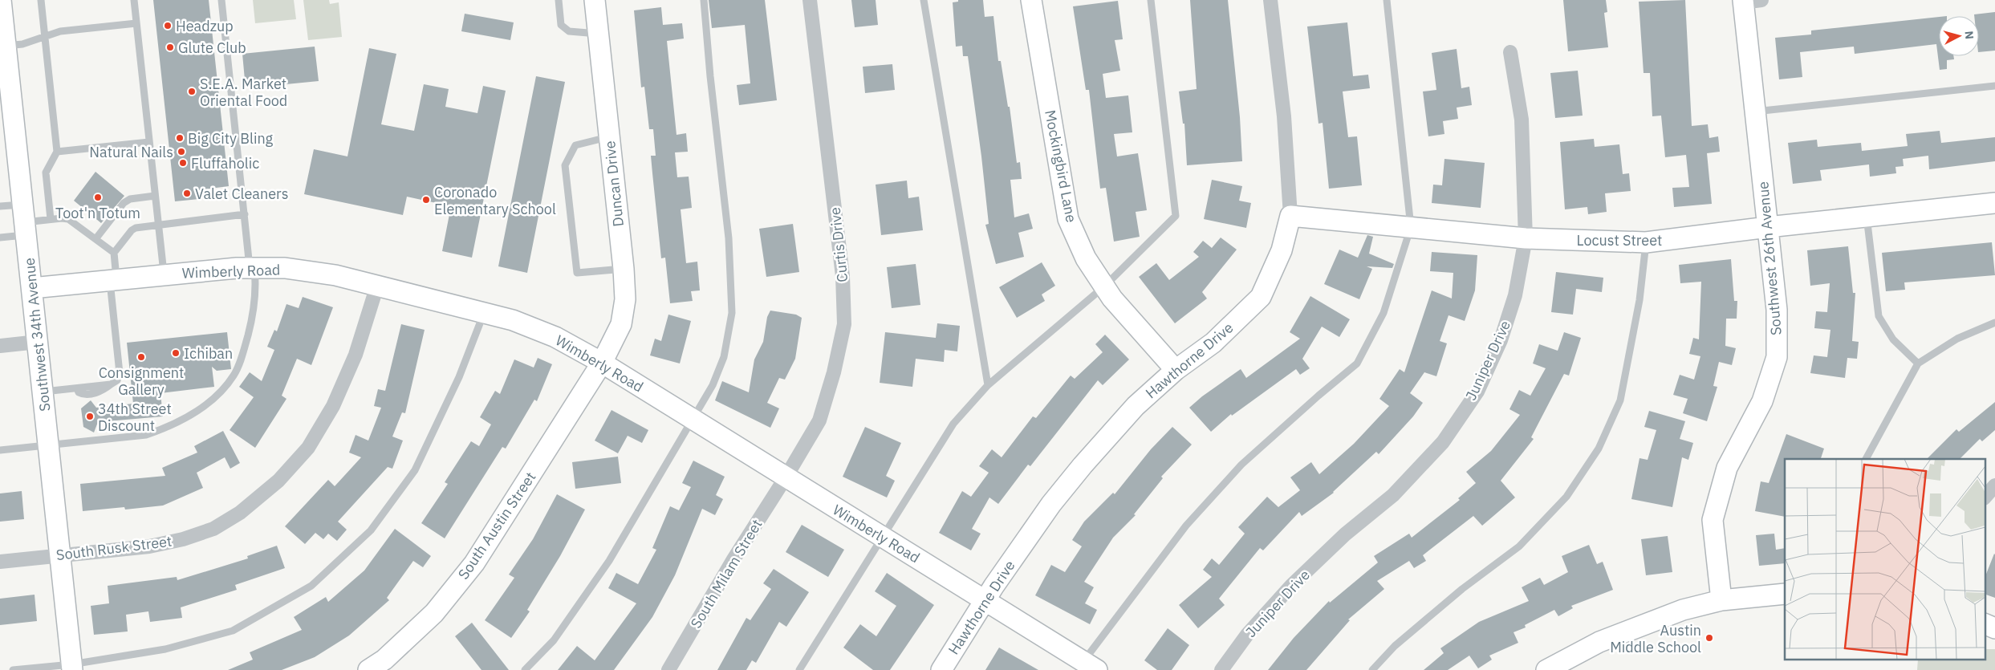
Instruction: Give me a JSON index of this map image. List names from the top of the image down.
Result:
{
  "streets": {
    "main road": [
      "Mockingbird Lane",
      "Duncan Drive",
      "Locust Street",
      "Southwest 26th Avenue",
      "Wimberly Road",
      "Southwest 34th Avenue",
      "Hawthorne Drive",
      "South Austin Street"
    ],
    "street": [
      "Curtis Drive",
      "Juniper Drive",
      "South Rusk Street",
      "South Milam Street"
    ]
  },
  "crossings": [
    ["Mockingbird Lane", "Hawthorne Drive"],
    ["Duncan Drive", "Wimberly Road"],
    ["Duncan Drive", "South Austin Street"],
    ["Locust Street", "Southwest 26th Avenue"],
    ["Locust Street", "Hawthorne Drive"],
    ["Locust Street", "Juniper Drive"],
    ["Curtis Drive", "Wimberly Road"],
    ["Curtis Drive", "South Milam Street"],
    ["Wimberly Road", "Southwest 34th Avenue"],
    ["Wimberly Road", "Hawthorne Drive"],
    ["Wimberly Road", "South Austin Street"],
    ["Wimberly Road", "South Rusk Street"],
    ["Wimberly Road", "South Milam Street"],
    ["Southwest 34th Avenue", "South Rusk Street"]
  ],
  "places": [
    "Headzup",
    "Glute Club",
    "S.E.A. Market Oriental Food",
    "Big City Bling",
    "Natural Nails",
    "Fluffaholic",
    "Valet Cleaners",
    "Toot'n Totum",
    "Coronado Elementary School",
    "Ichiban",
    "Consignment Gallery",
    "34th Street Discount",
    "Austin Middle School"
  ],
  "north": "right"
}
